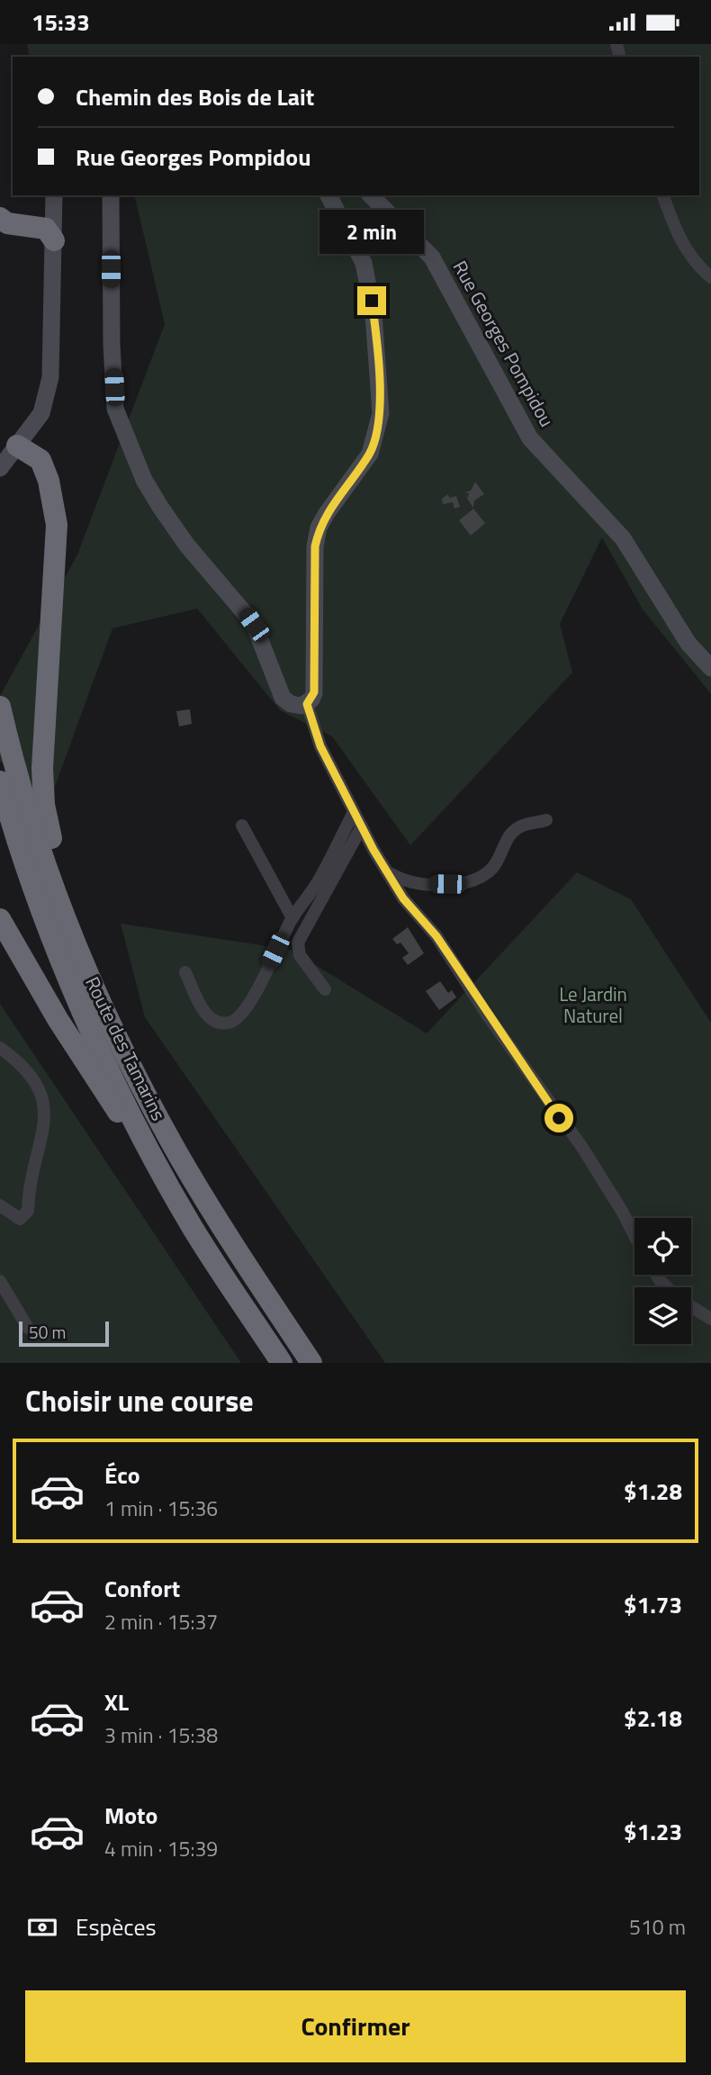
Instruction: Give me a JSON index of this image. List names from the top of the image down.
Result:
{
  "streets": {
    "highway": ["Route des Tamarins"],
    "main road": ["Rue Georges Pompidou"]
  },
  "parks": ["Le Jardin Naturel"],
  "scale_bar": "50 m",
  "page": {
    "status": "15:33",
    "banner": ["Chemin des Bois de Lait", "Rue Georges Pompidou"],
    "bubble": "2 min",
    "scale": "50 m",
    "heading": "Choisir une course",
    "list": [
      {
        "name": "Éco",
        "note": "1 min · 15:36",
        "value": "$1.28"
      },
      {
        "name": "Confort",
        "note": "2 min · 15:37",
        "value": "$1.73"
      },
      {
        "name": "XL",
        "note": "3 min · 15:38",
        "value": "$2.18"
      },
      {
        "name": "Moto",
        "note": "4 min · 15:39",
        "value": "$1.23"
      }
    ],
    "pay": ["Espèces", "510 m"],
    "buttons": "Confirmer"
  }
}
